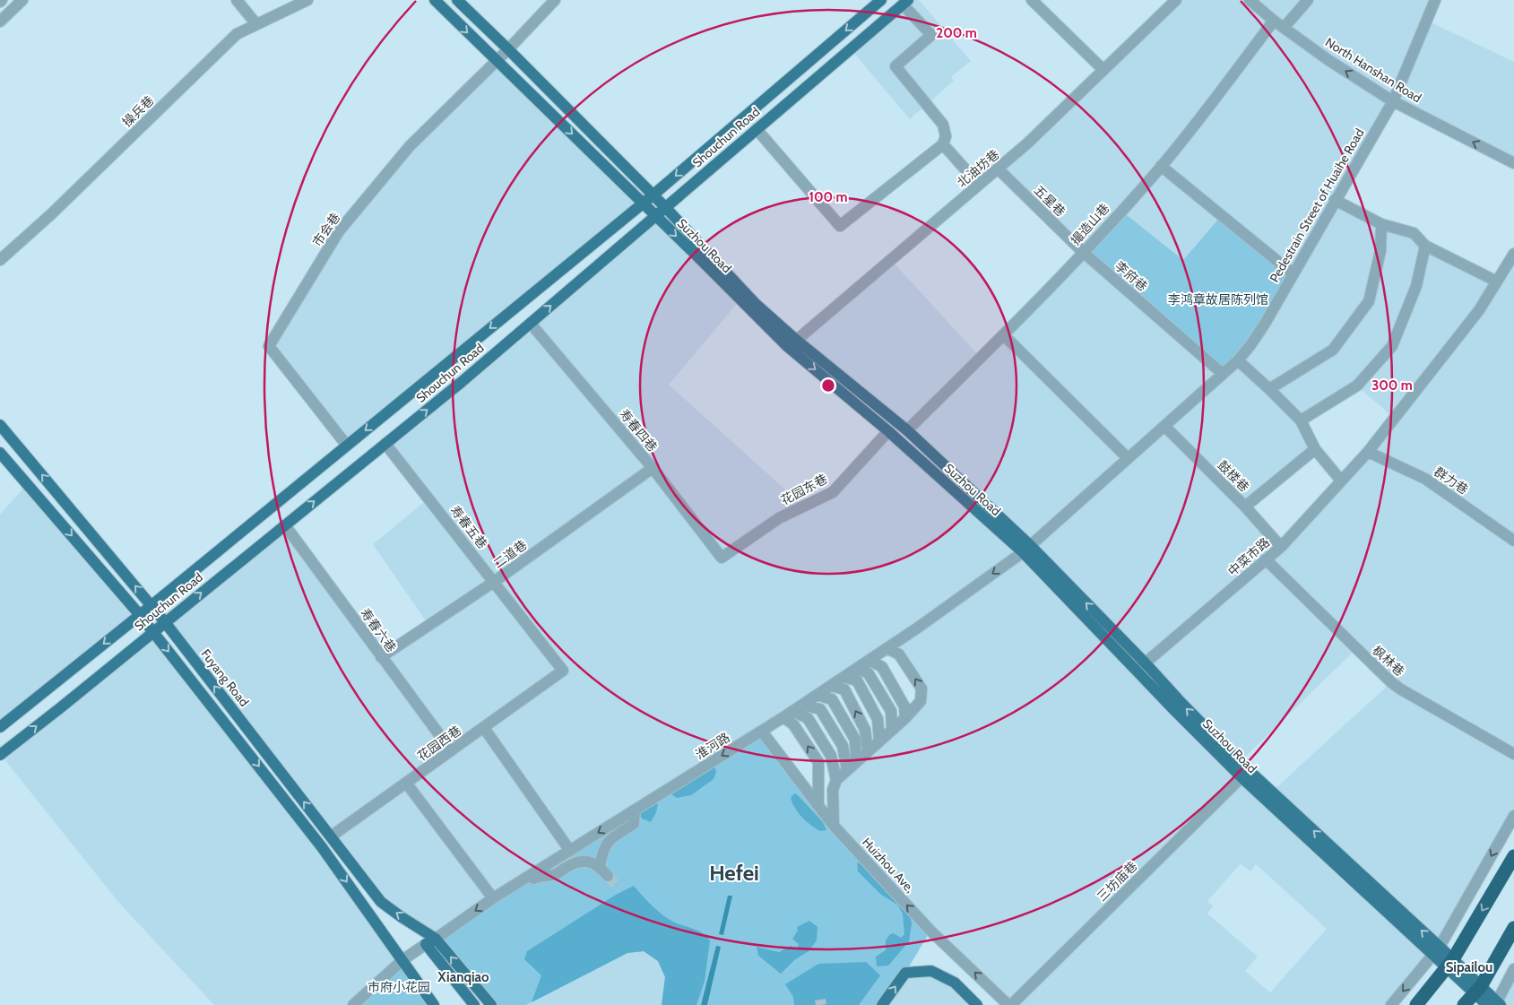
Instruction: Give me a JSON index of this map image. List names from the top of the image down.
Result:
{
  "streets": {
    "main road": ["Shouchun Road", "Suzhou Road", "Fuyang Road"],
    "street": [
      "North Hanshan Road",
      "操兵巷",
      "北油坊巷",
      "五星巷",
      "Pedestrain Street of Huaihe Road",
      "撮造山巷",
      "市会巷",
      "李府巷",
      "寿春四巷",
      "鼓楼巷",
      "群力巷",
      "花园东巷",
      "寿春五巷",
      "二道巷",
      "中菜市路",
      "寿春六巷",
      "枫林巷",
      "花园西巷",
      "淮河路",
      "Huizhou Ave,",
      "三坊庙巷"
    ]
  },
  "crossings": [
    ["North Hanshan Road", "Pedestrain Street of Huaihe Road"],
    ["North Hanshan Road", "撮造山巷"],
    ["Shouchun Road", "市会巷"],
    ["Shouchun Road", "Suzhou Road"],
    ["Shouchun Road", "寿春四巷"],
    ["Shouchun Road", "寿春五巷"],
    ["Shouchun Road", "寿春六巷"],
    ["Shouchun Road", "Fuyang Road"],
    ["北油坊巷", "五星巷"],
    ["北油坊巷", "Suzhou Road"],
    ["五星巷", "撮造山巷"],
    ["五星巷", "李府巷"],
    ["Pedestrain Street of Huaihe Road", "Suzhou Road"],
    ["Pedestrain Street of Huaihe Road", "李府巷"],
    ["Pedestrain Street of Huaihe Road", "鼓楼巷"],
    ["Pedestrain Street of Huaihe Road", "淮河路"],
    ["撮造山巷", "Suzhou Road"],
    ["撮造山巷", "李府巷"],
    ["市会巷", "Suzhou Road"],
    ["Suzhou Road", "花园东巷"],
    ["Suzhou Road", "中菜市路"],
    ["Suzhou Road", "淮河路"],
    ["Suzhou Road", "三坊庙巷"],
    ["寿春四巷", "花园东巷"],
    ["寿春四巷", "二道巷"],
    ["鼓楼巷", "中菜市路"],
    ["群力巷", "中菜市路"],
    ["寿春五巷", "二道巷"],
    ["寿春五巷", "花园西巷"],
    ["二道巷", "寿春六巷"],
    ["中菜市路", "枫林巷"],
    ["寿春六巷", "花园西巷"],
    ["Fuyang Road", "花园西巷"],
    ["Fuyang Road", "淮河路"],
    ["淮河路", "Huizhou Ave,"],
    ["Huizhou Ave,", "三坊庙巷"]
  ],
  "one_way": ["North Hanshan Road", "淮河路", "Huizhou Ave,"],
  "districts": ["Hefei", "Sipailou", "Xianqiao"],
  "parks": ["李鸿章故居陈列馆", "市府小花园"],
  "rings": ["200 m", "100 m", "300 m"]
}
